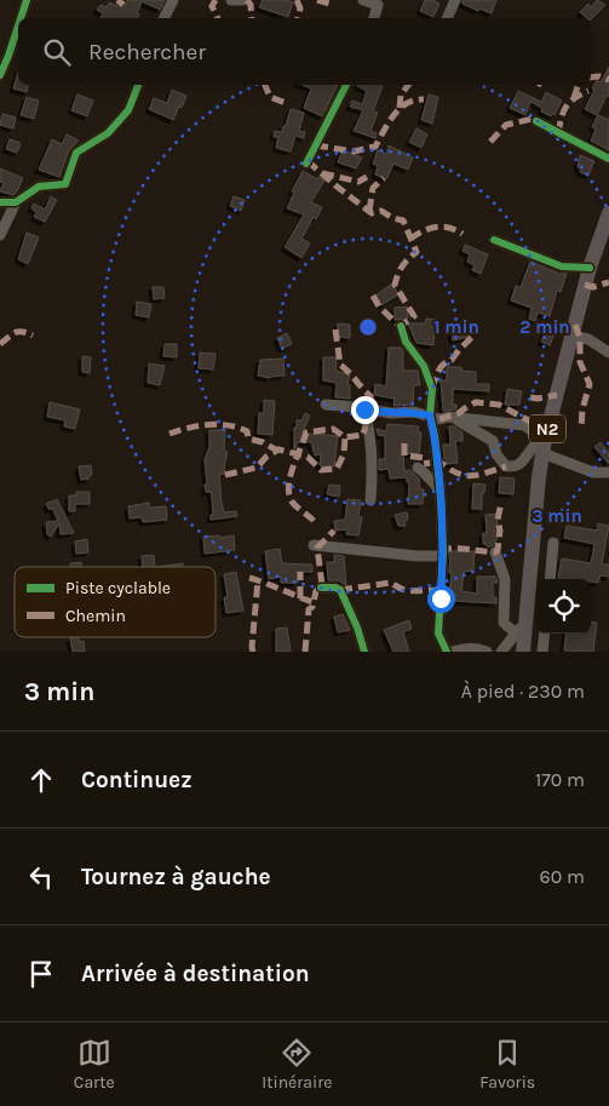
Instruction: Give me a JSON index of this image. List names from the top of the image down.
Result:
{
  "streets": {
    "highway": ["N2"]
  },
  "legend": ["Piste cyclable", "Chemin"],
  "page": {
    "search": "Rechercher",
    "heading": ["3 min", "À pied · 230 m"],
    "list": [
      ["Continuez", "170 m"],
      ["Tournez à gauche", "60 m"],
      "Arrivée à destination"
    ],
    "nav": ["Carte", "Itinéraire", "Favoris"]
  },
  "rings": ["1 min", "2 min", "3 min"]
}
